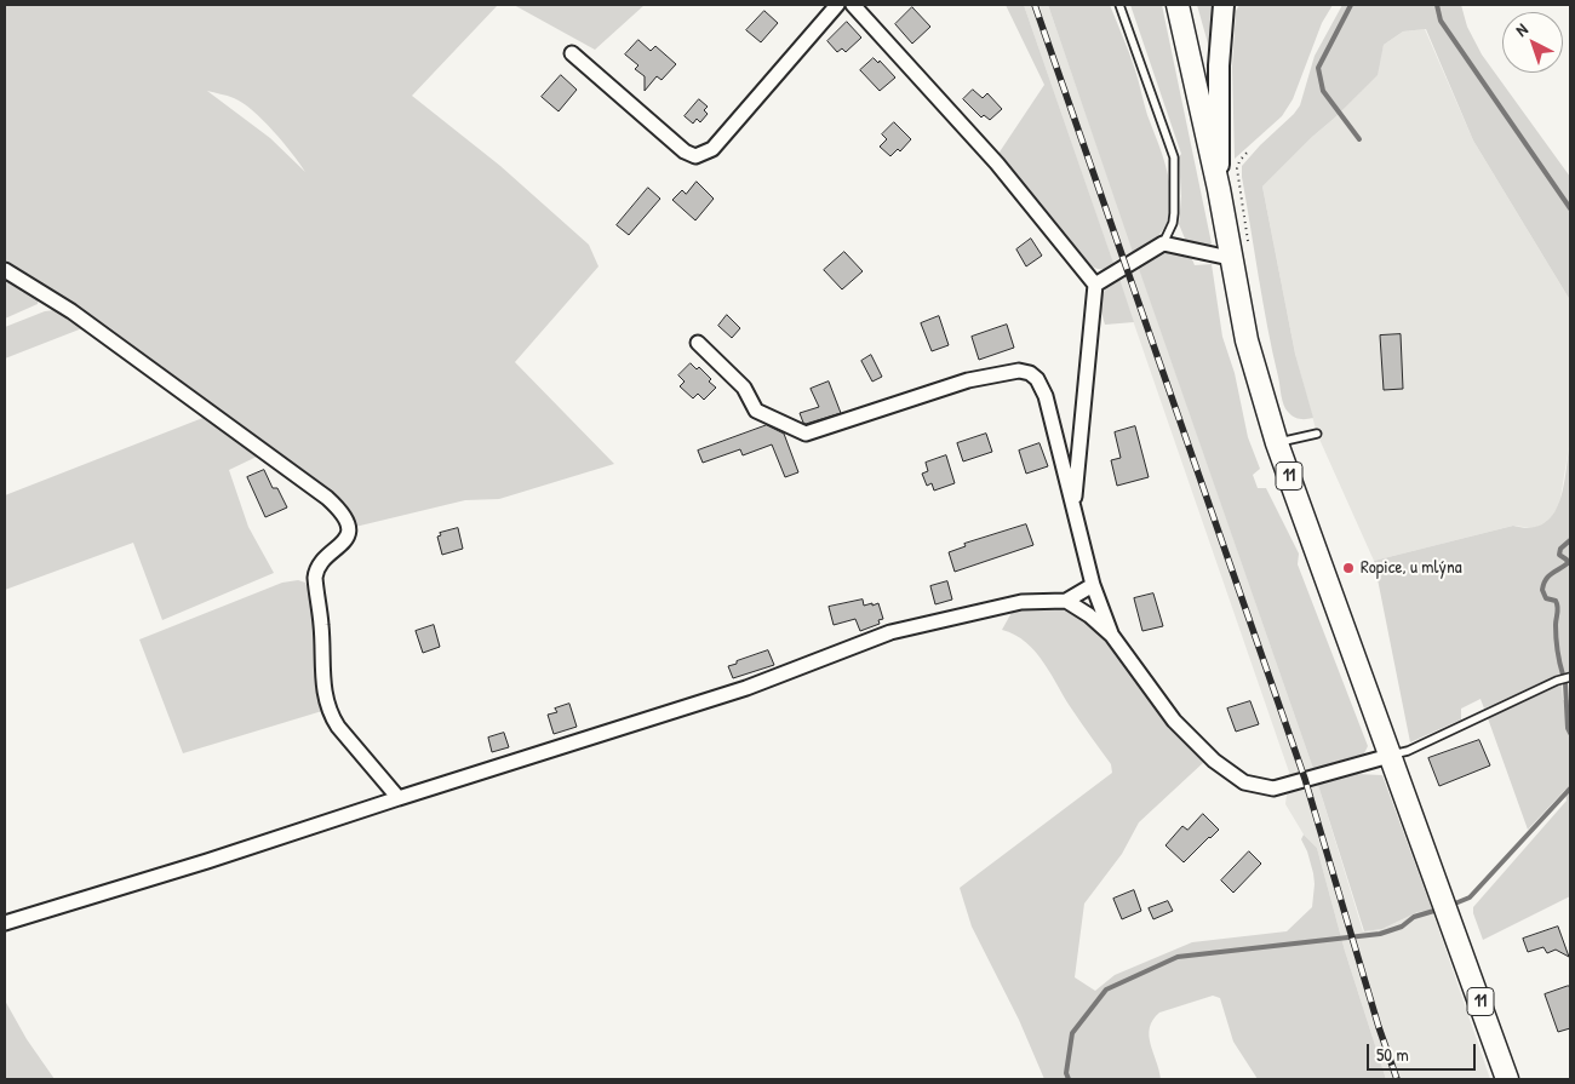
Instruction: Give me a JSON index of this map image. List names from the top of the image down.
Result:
{
  "streets": {
    "main road": ["11"]
  },
  "places": ["Ropice, u mlýna"],
  "scale_bar": "50 m",
  "north": "top left"
}
